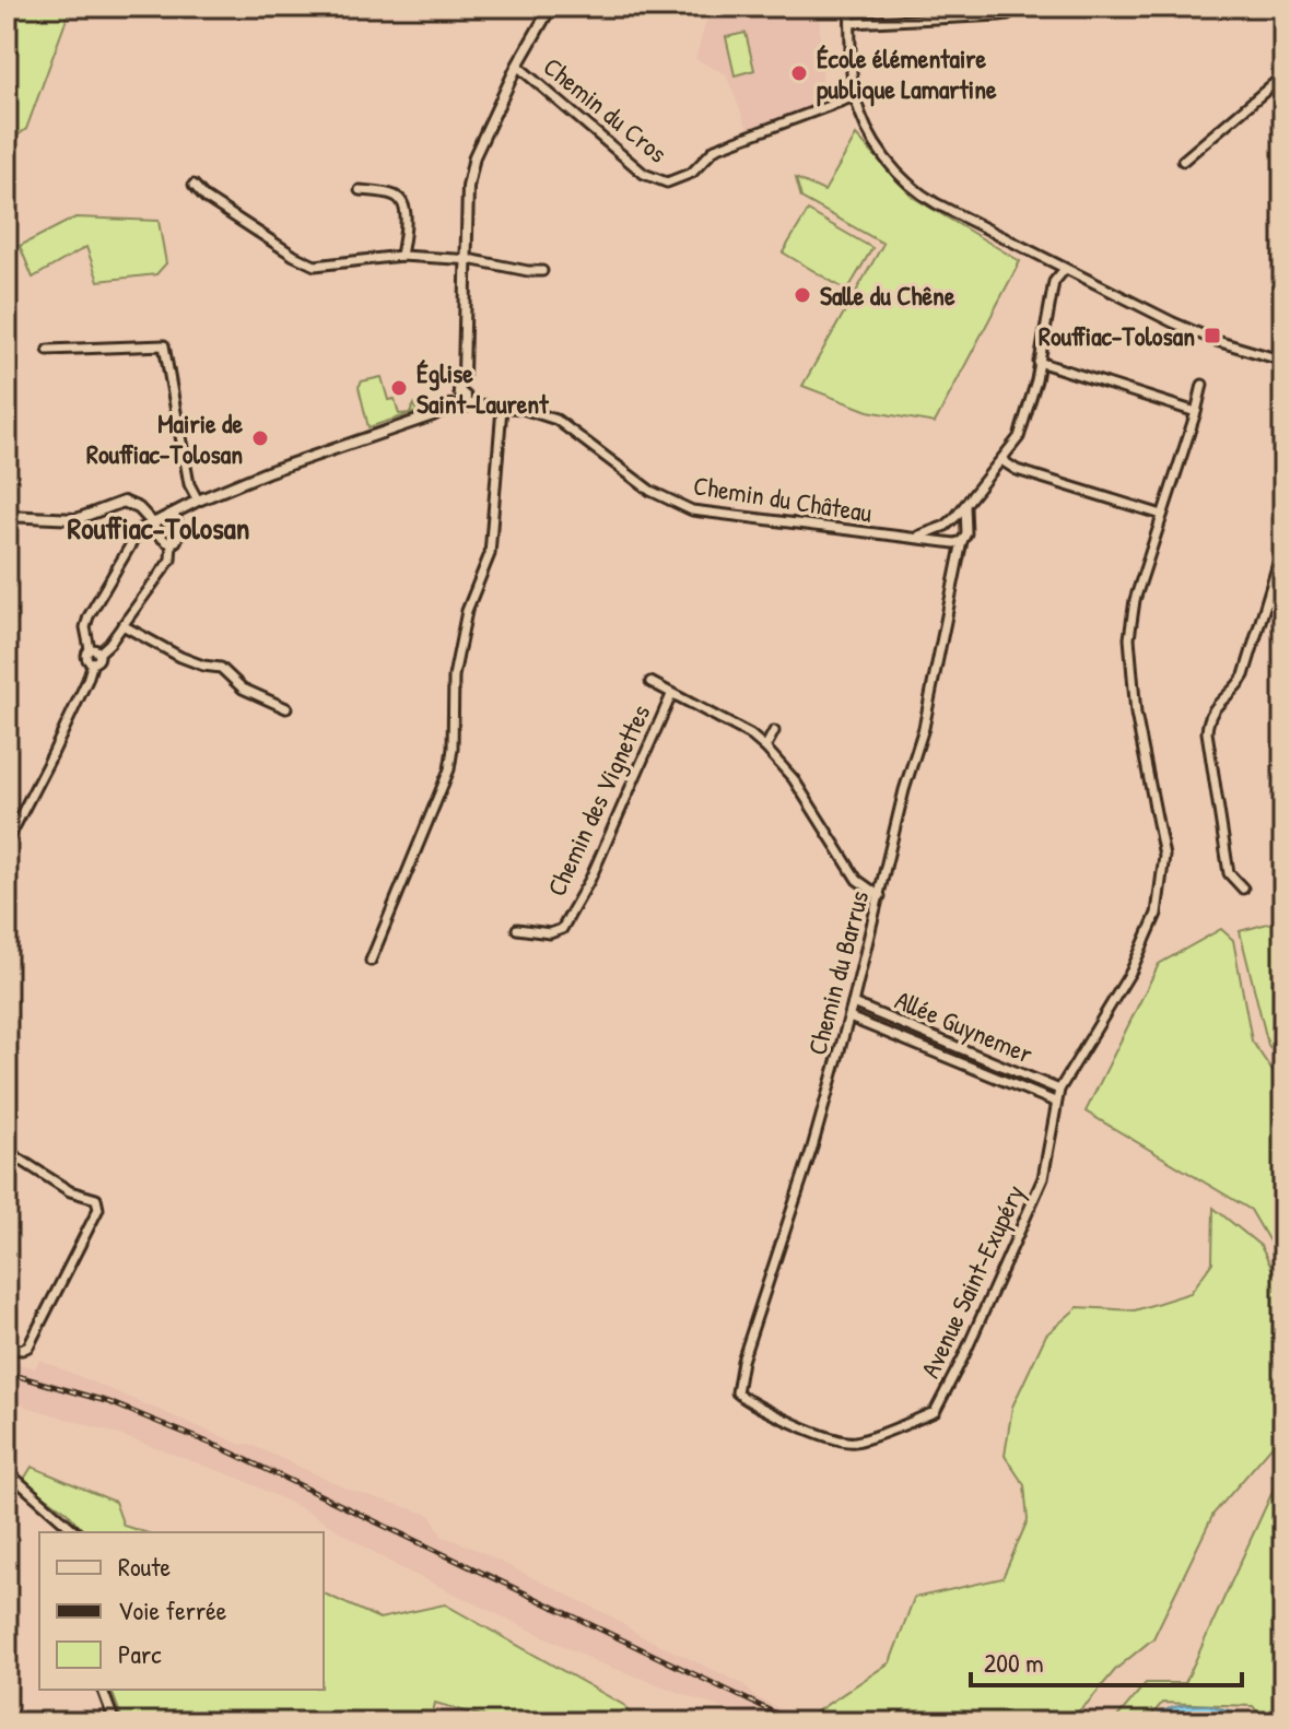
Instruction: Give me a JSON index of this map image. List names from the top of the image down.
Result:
{
  "streets": {
    "street": [
      "Chemin du Cros",
      "Chemin du Château",
      "Chemin des Vignettes",
      "Chemin du Barrus",
      "Allée Guynemer",
      "Avenue Saint-Exupéry"
    ]
  },
  "crossings": [
    ["Chemin du Château", "Chemin du Barrus"],
    ["Chemin du Barrus", "Allée Guynemer"],
    ["Chemin du Barrus", "Avenue Saint-Exupéry"],
    ["Allée Guynemer", "Avenue Saint-Exupéry"]
  ],
  "districts": ["Rouffiac-Tolosan"],
  "places": {
    "other": [
      "École élémentaire publique Lamartine",
      "Salle du Chêne",
      "Église Saint-Laurent",
      "Mairie de Rouffiac-Tolosan"
    ],
    "transit": ["Rouffiac-Tolosan"]
  },
  "legend": ["Route", "Voie ferrée", "Parc"],
  "scale_bar": "200 m"
}
